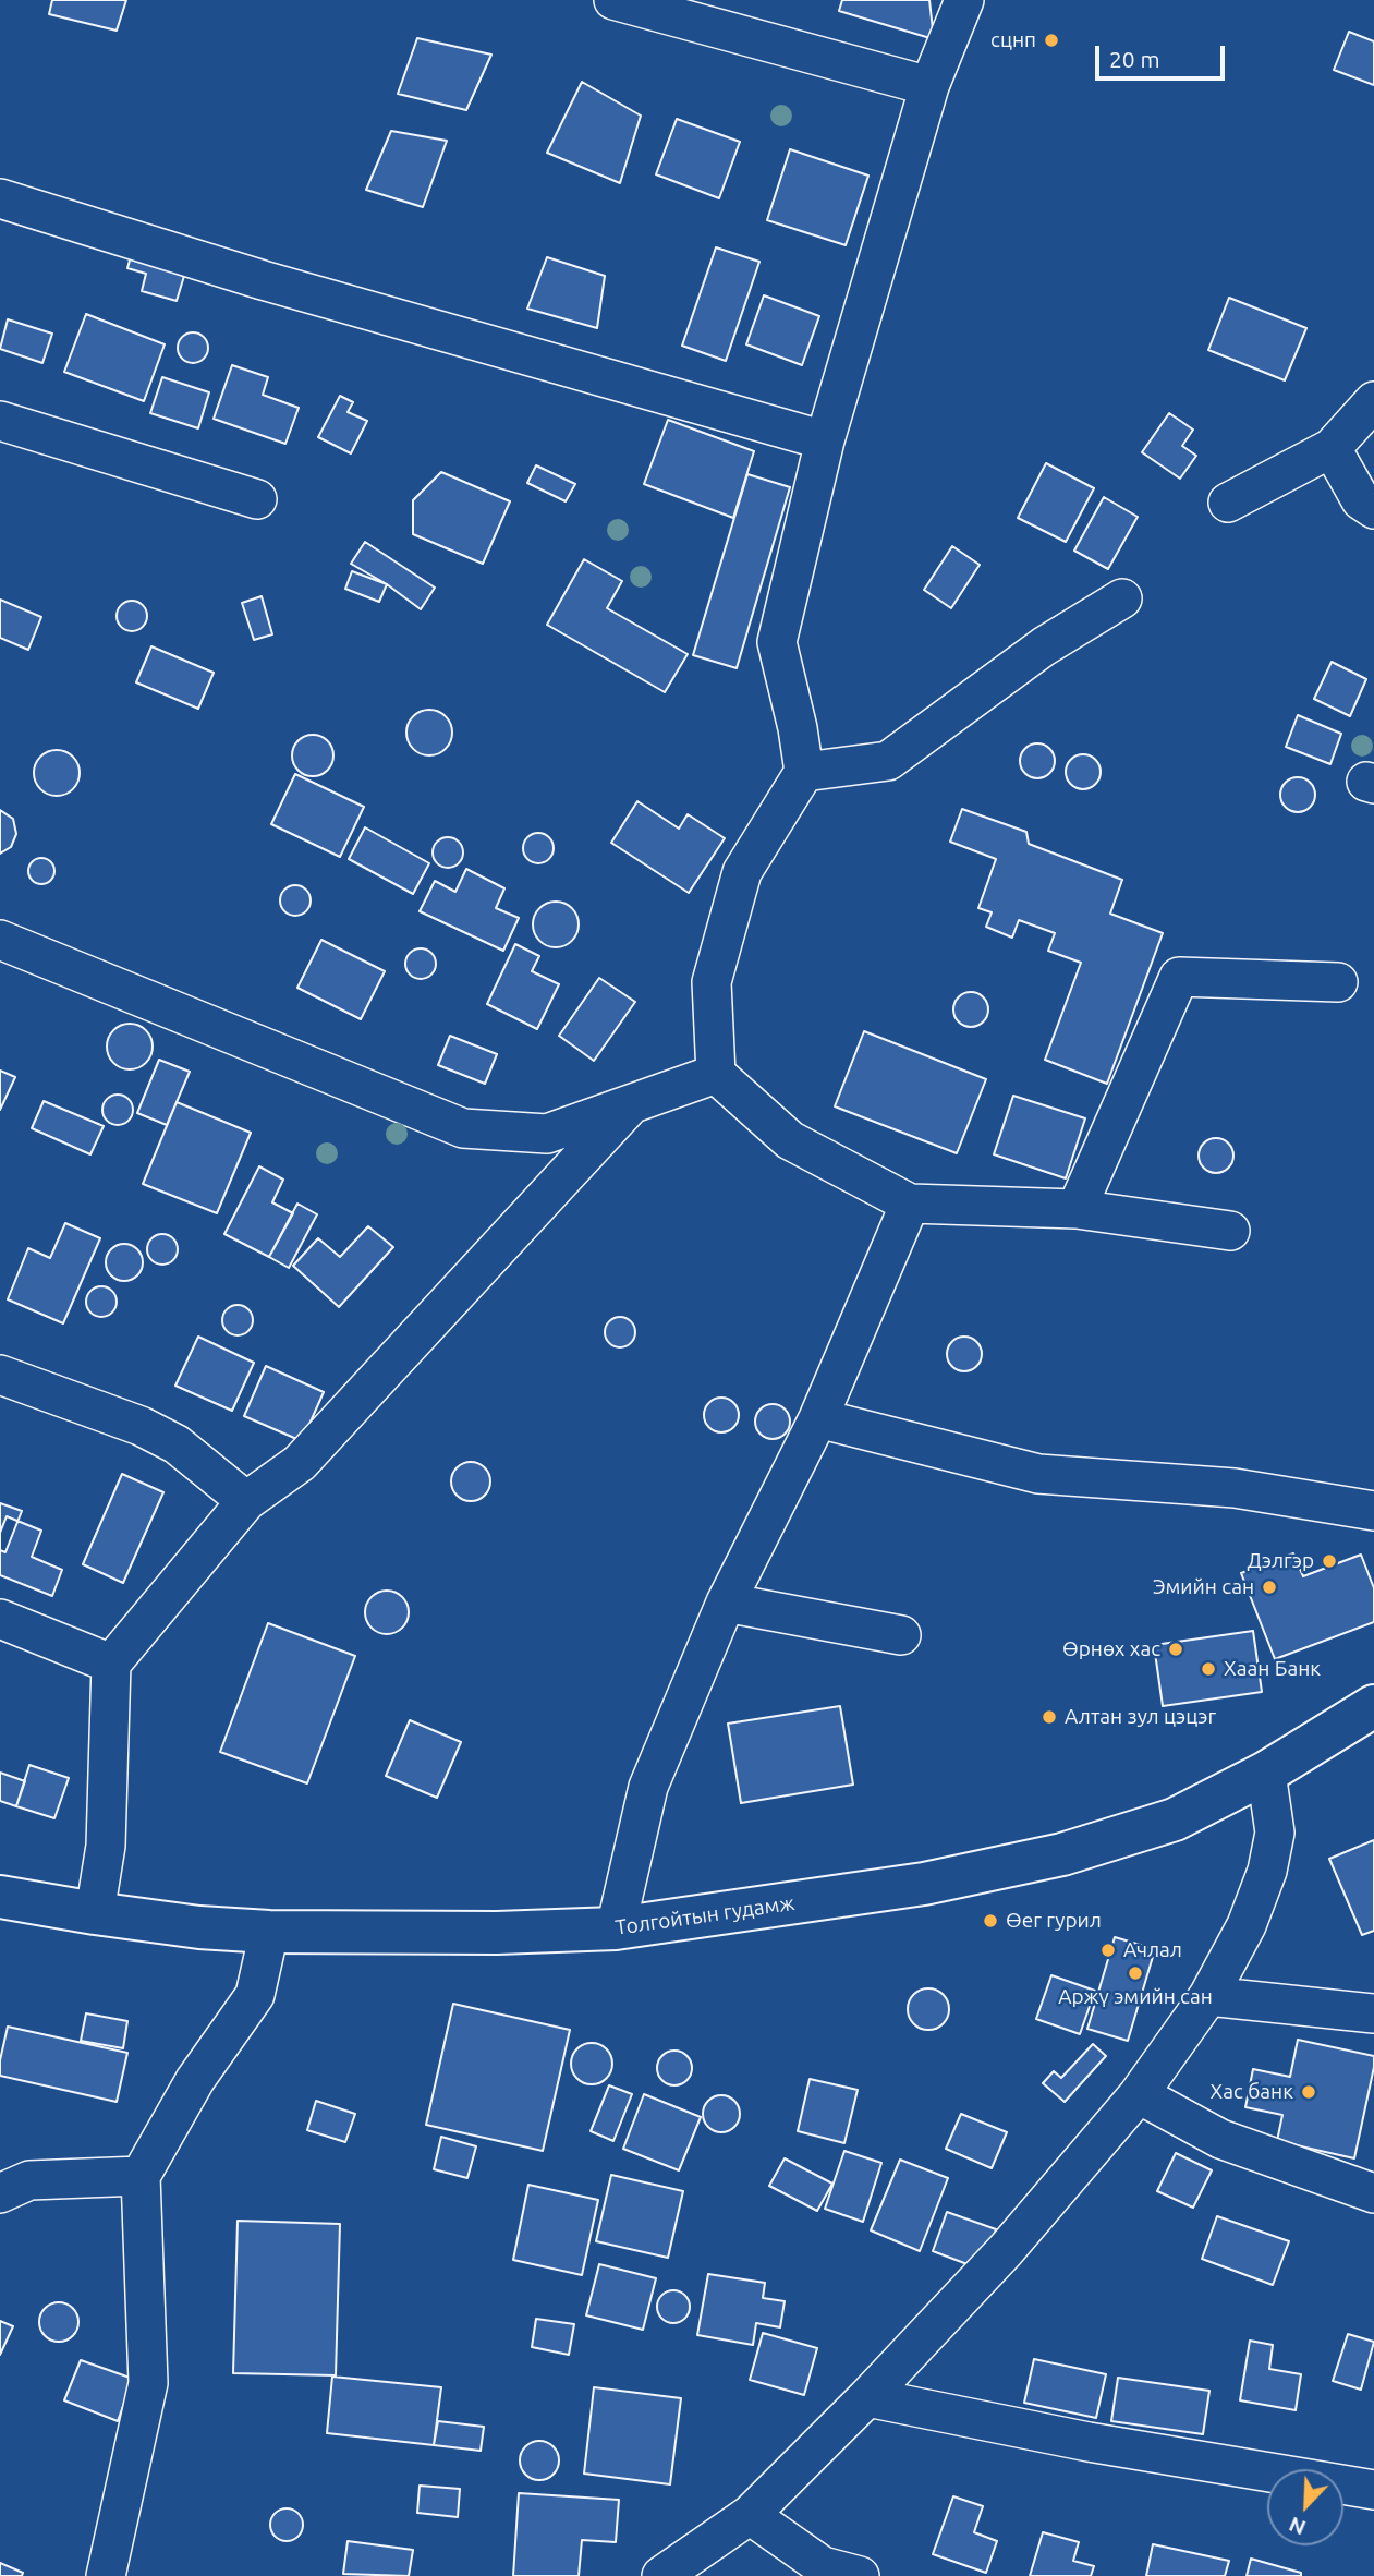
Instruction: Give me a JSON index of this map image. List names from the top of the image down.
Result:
{
  "streets": {
    "main road": ["Толгойтын гудамж"]
  },
  "places": [
    "сцнп",
    "Дэлгэр",
    "Эмийн сан",
    "Өрнөх хас",
    "Хаан Банк",
    "Алтан зул цэцэг",
    "Өег гурил",
    "Ачлал",
    "Аржү эмийн сан",
    "Хас банк"
  ],
  "scale_bar": "20 m",
  "north": "bottom left"
}
